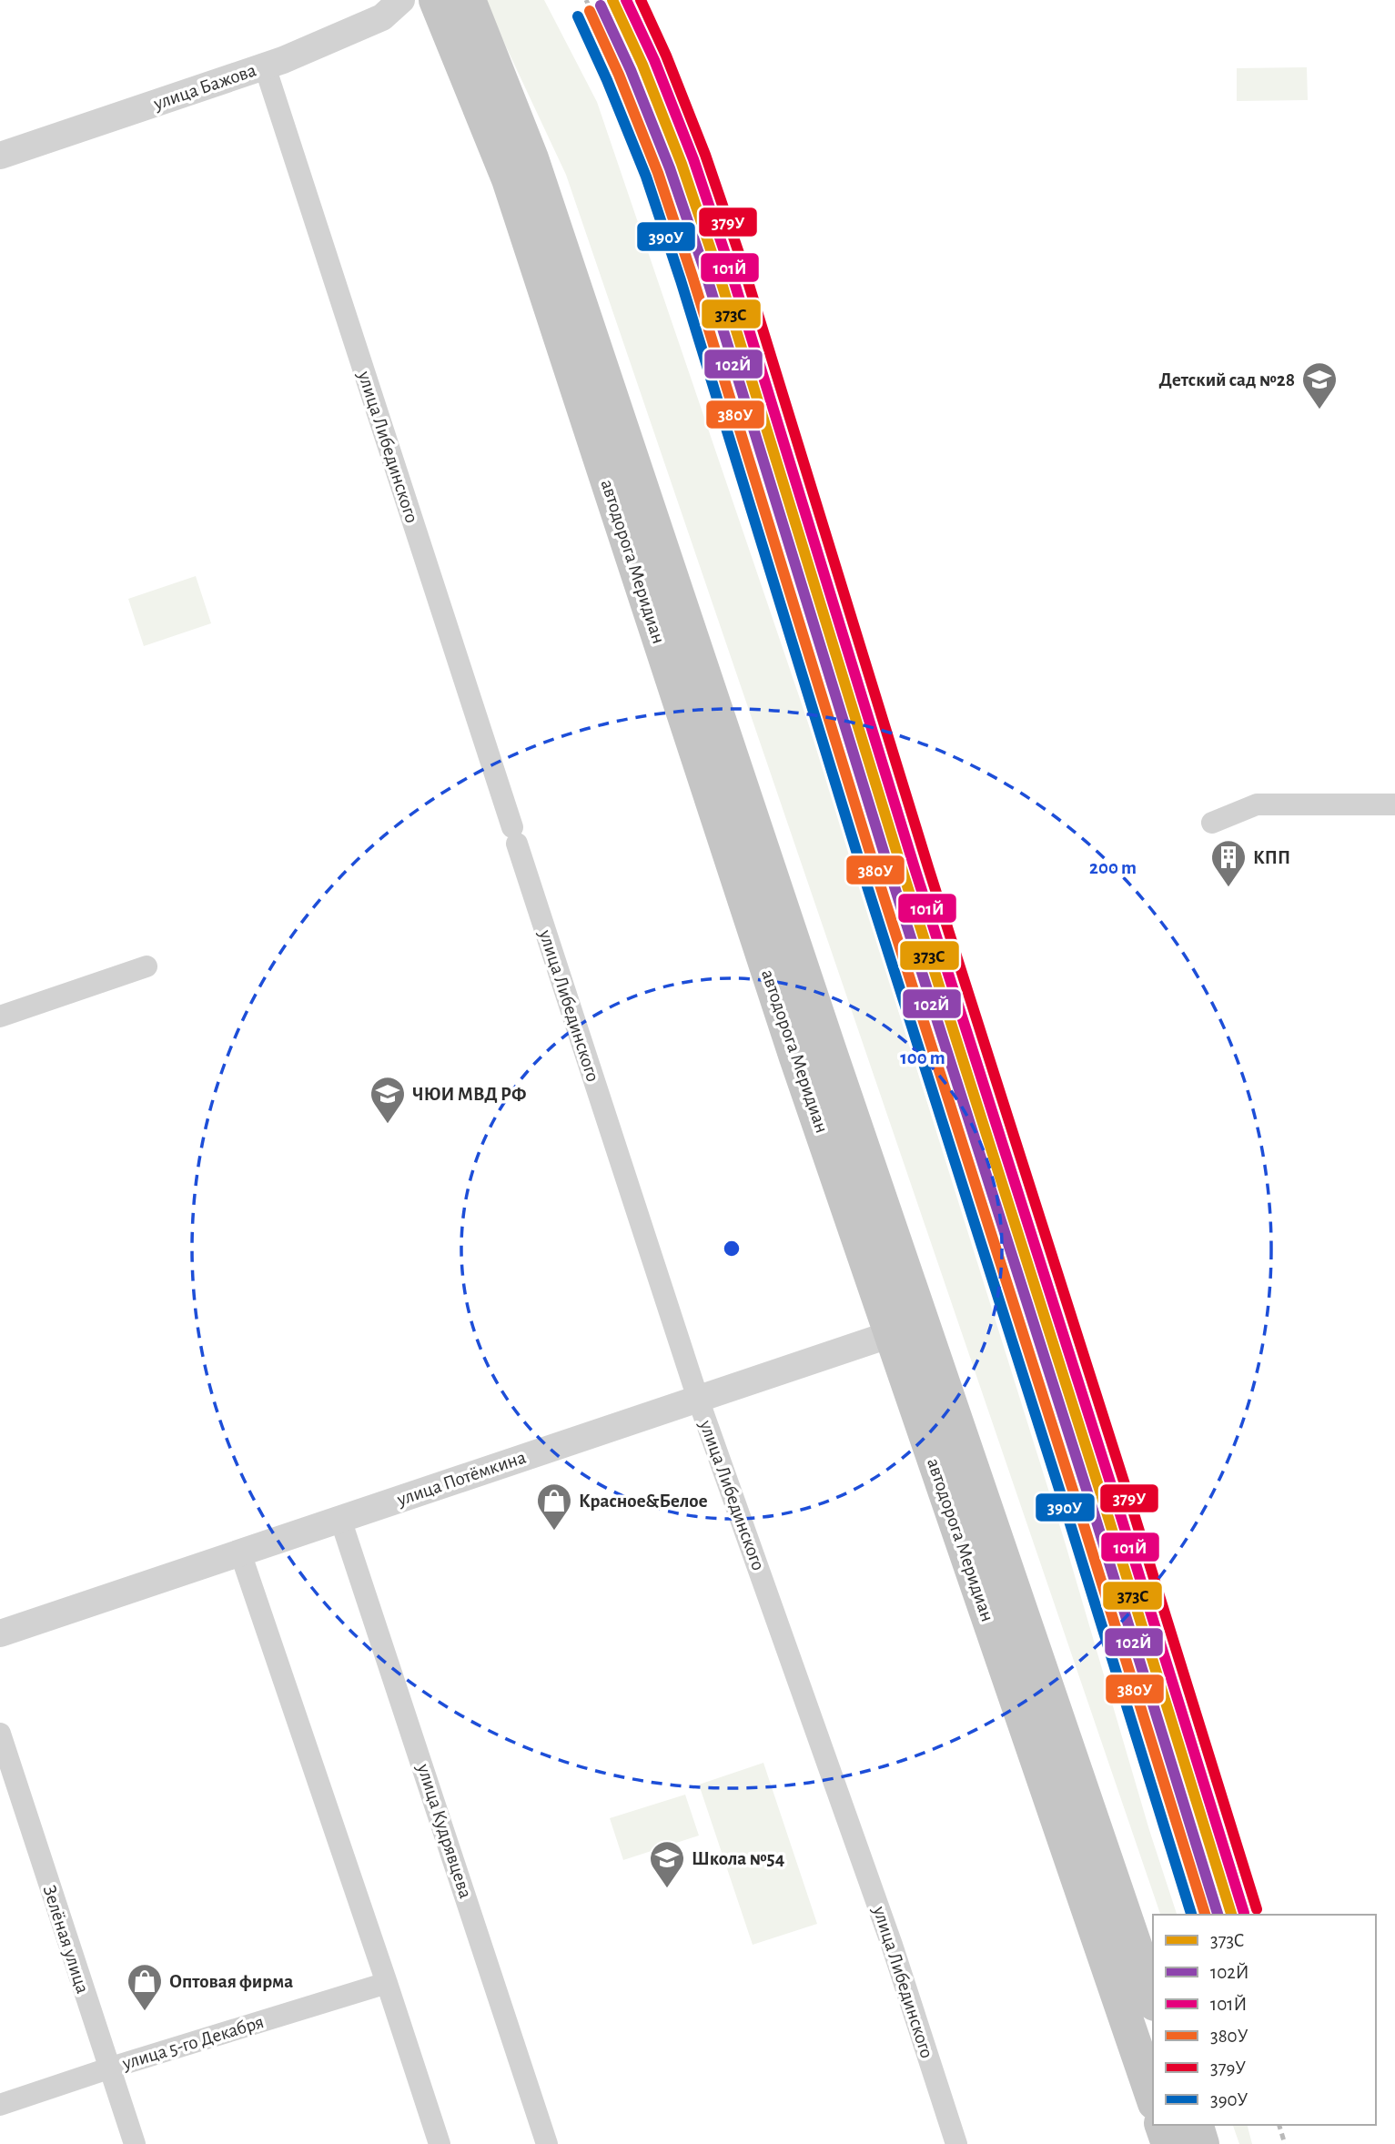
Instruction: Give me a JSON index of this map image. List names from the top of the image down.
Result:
{
  "streets": {
    "main road": ["автодорога Меридиан"],
    "street": [
      "улица Бажова",
      "улица Либединского",
      "улица Потёмкина",
      "улица Кудрявцева",
      "Зелёная улица",
      "улица 5-го Декабря"
    ]
  },
  "crossings": [
    ["улица Бажова", "улица Либединского"],
    ["улица Либединского", "улица Потёмкина"],
    ["автодорога Меридиан", "улица Потёмкина"],
    ["улица Потёмкина", "улица Кудрявцева"],
    ["Зелёная улица", "улица 5-го Декабря"]
  ],
  "places": {
    "school or university": ["Детский сад №28", "ЧЮИ МВД РФ", "Школа №54"],
    "building": ["КПП"],
    "shop": ["Красное&Белое", "Оптовая фирма"]
  },
  "lines": [
    "transit line 373C",
    "transit line 101Й",
    "transit line 379У",
    "transit line 102Й",
    "transit line 380У",
    "transit line 390У"
  ],
  "legend": [
    "373C",
    "102Й",
    "101Й",
    "380У",
    "379У",
    "390У"
  ],
  "rings": ["200 m", "100 m"]
}
